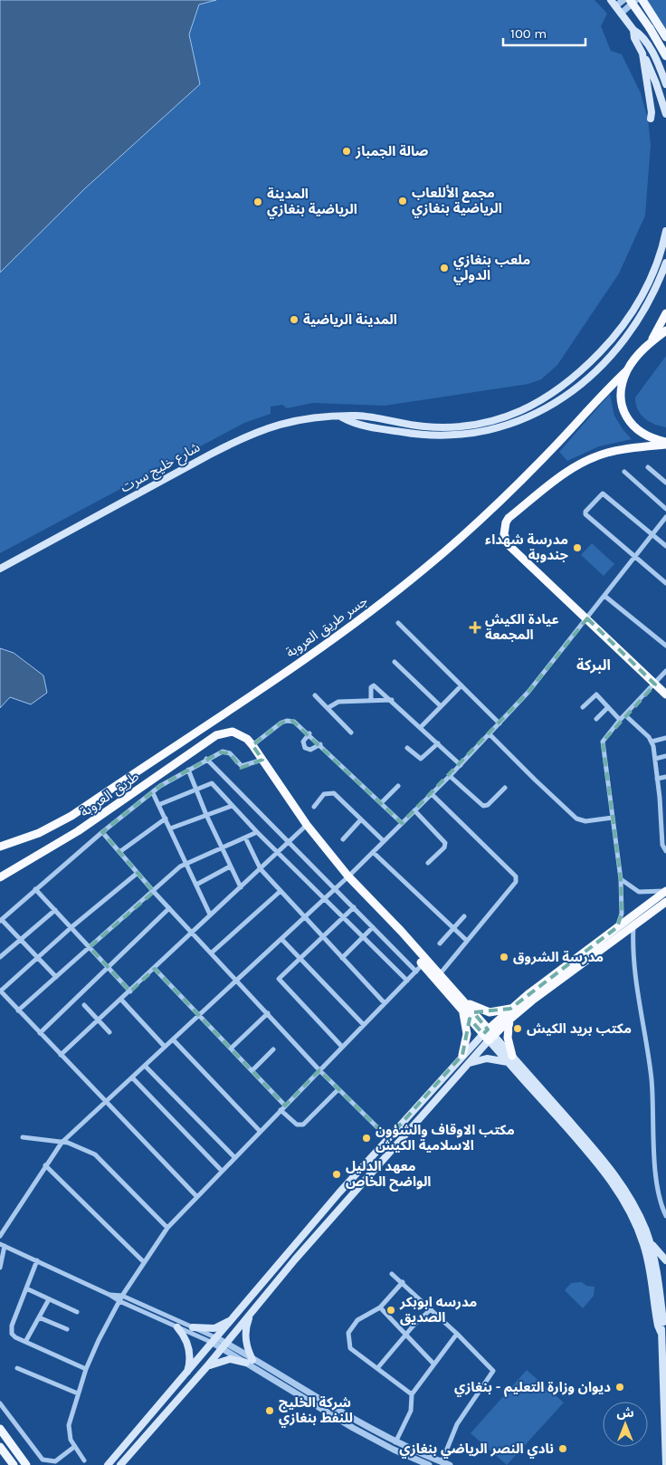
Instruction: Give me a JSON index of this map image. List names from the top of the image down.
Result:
{
  "streets": {
    "highway": ["جسر طريق العروبة", "طريق العروبة"],
    "main road": ["شارع خليج سرت"]
  },
  "districts": ["البركة"],
  "places": {
    "other": [
      "صالة الجمباز",
      "مجمع الأللعاب الرياضية بنغازي",
      "المدينة الرياضية بنغازي",
      "ملعب بنغازي الدولي",
      "المدينة الرياضية",
      "مدرسة شهداء جندوبة",
      "مدرسة الشروق",
      "مكتب بريد الكيش",
      "مكتب الاوقاف والشؤون الاسلامية الكيش",
      "معهد الدليل الواضح الخاص",
      "مدرسه ابوبكر الصديق",
      "ديوان وزارة التعليم - بنغازي",
      "شركة الخليج للنفط بنغازي",
      "نادي النصر الرياضي بنغازي"
    ],
    "health": ["عيادة الكيش المجمعة"]
  },
  "scale_bar": "100 m",
  "north": "top"
}
